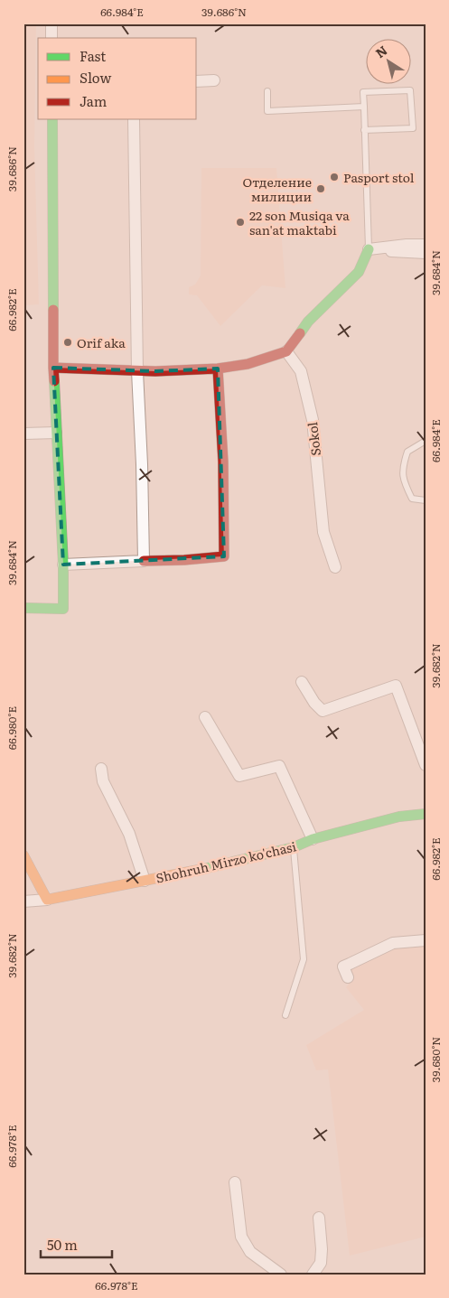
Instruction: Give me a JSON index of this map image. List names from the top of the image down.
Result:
{
  "streets": {
    "street": ["Sokol", "Shohruh Mirzo ko'chasi"]
  },
  "places": [
    "Pasport stol",
    "Отделение милиции",
    "22 son Musiqa va san'at maktabi",
    "Orif aka"
  ],
  "legend": ["Fast", "Slow", "Jam"],
  "scale_bar": "50 m",
  "north": "top left",
  "coordinates": [
    "66.984°E",
    "39.686°N",
    "39.684°N",
    "66.982°E",
    "39.682°N",
    "66.980°E",
    "39.680°N",
    "66.978°E"
  ]
}
